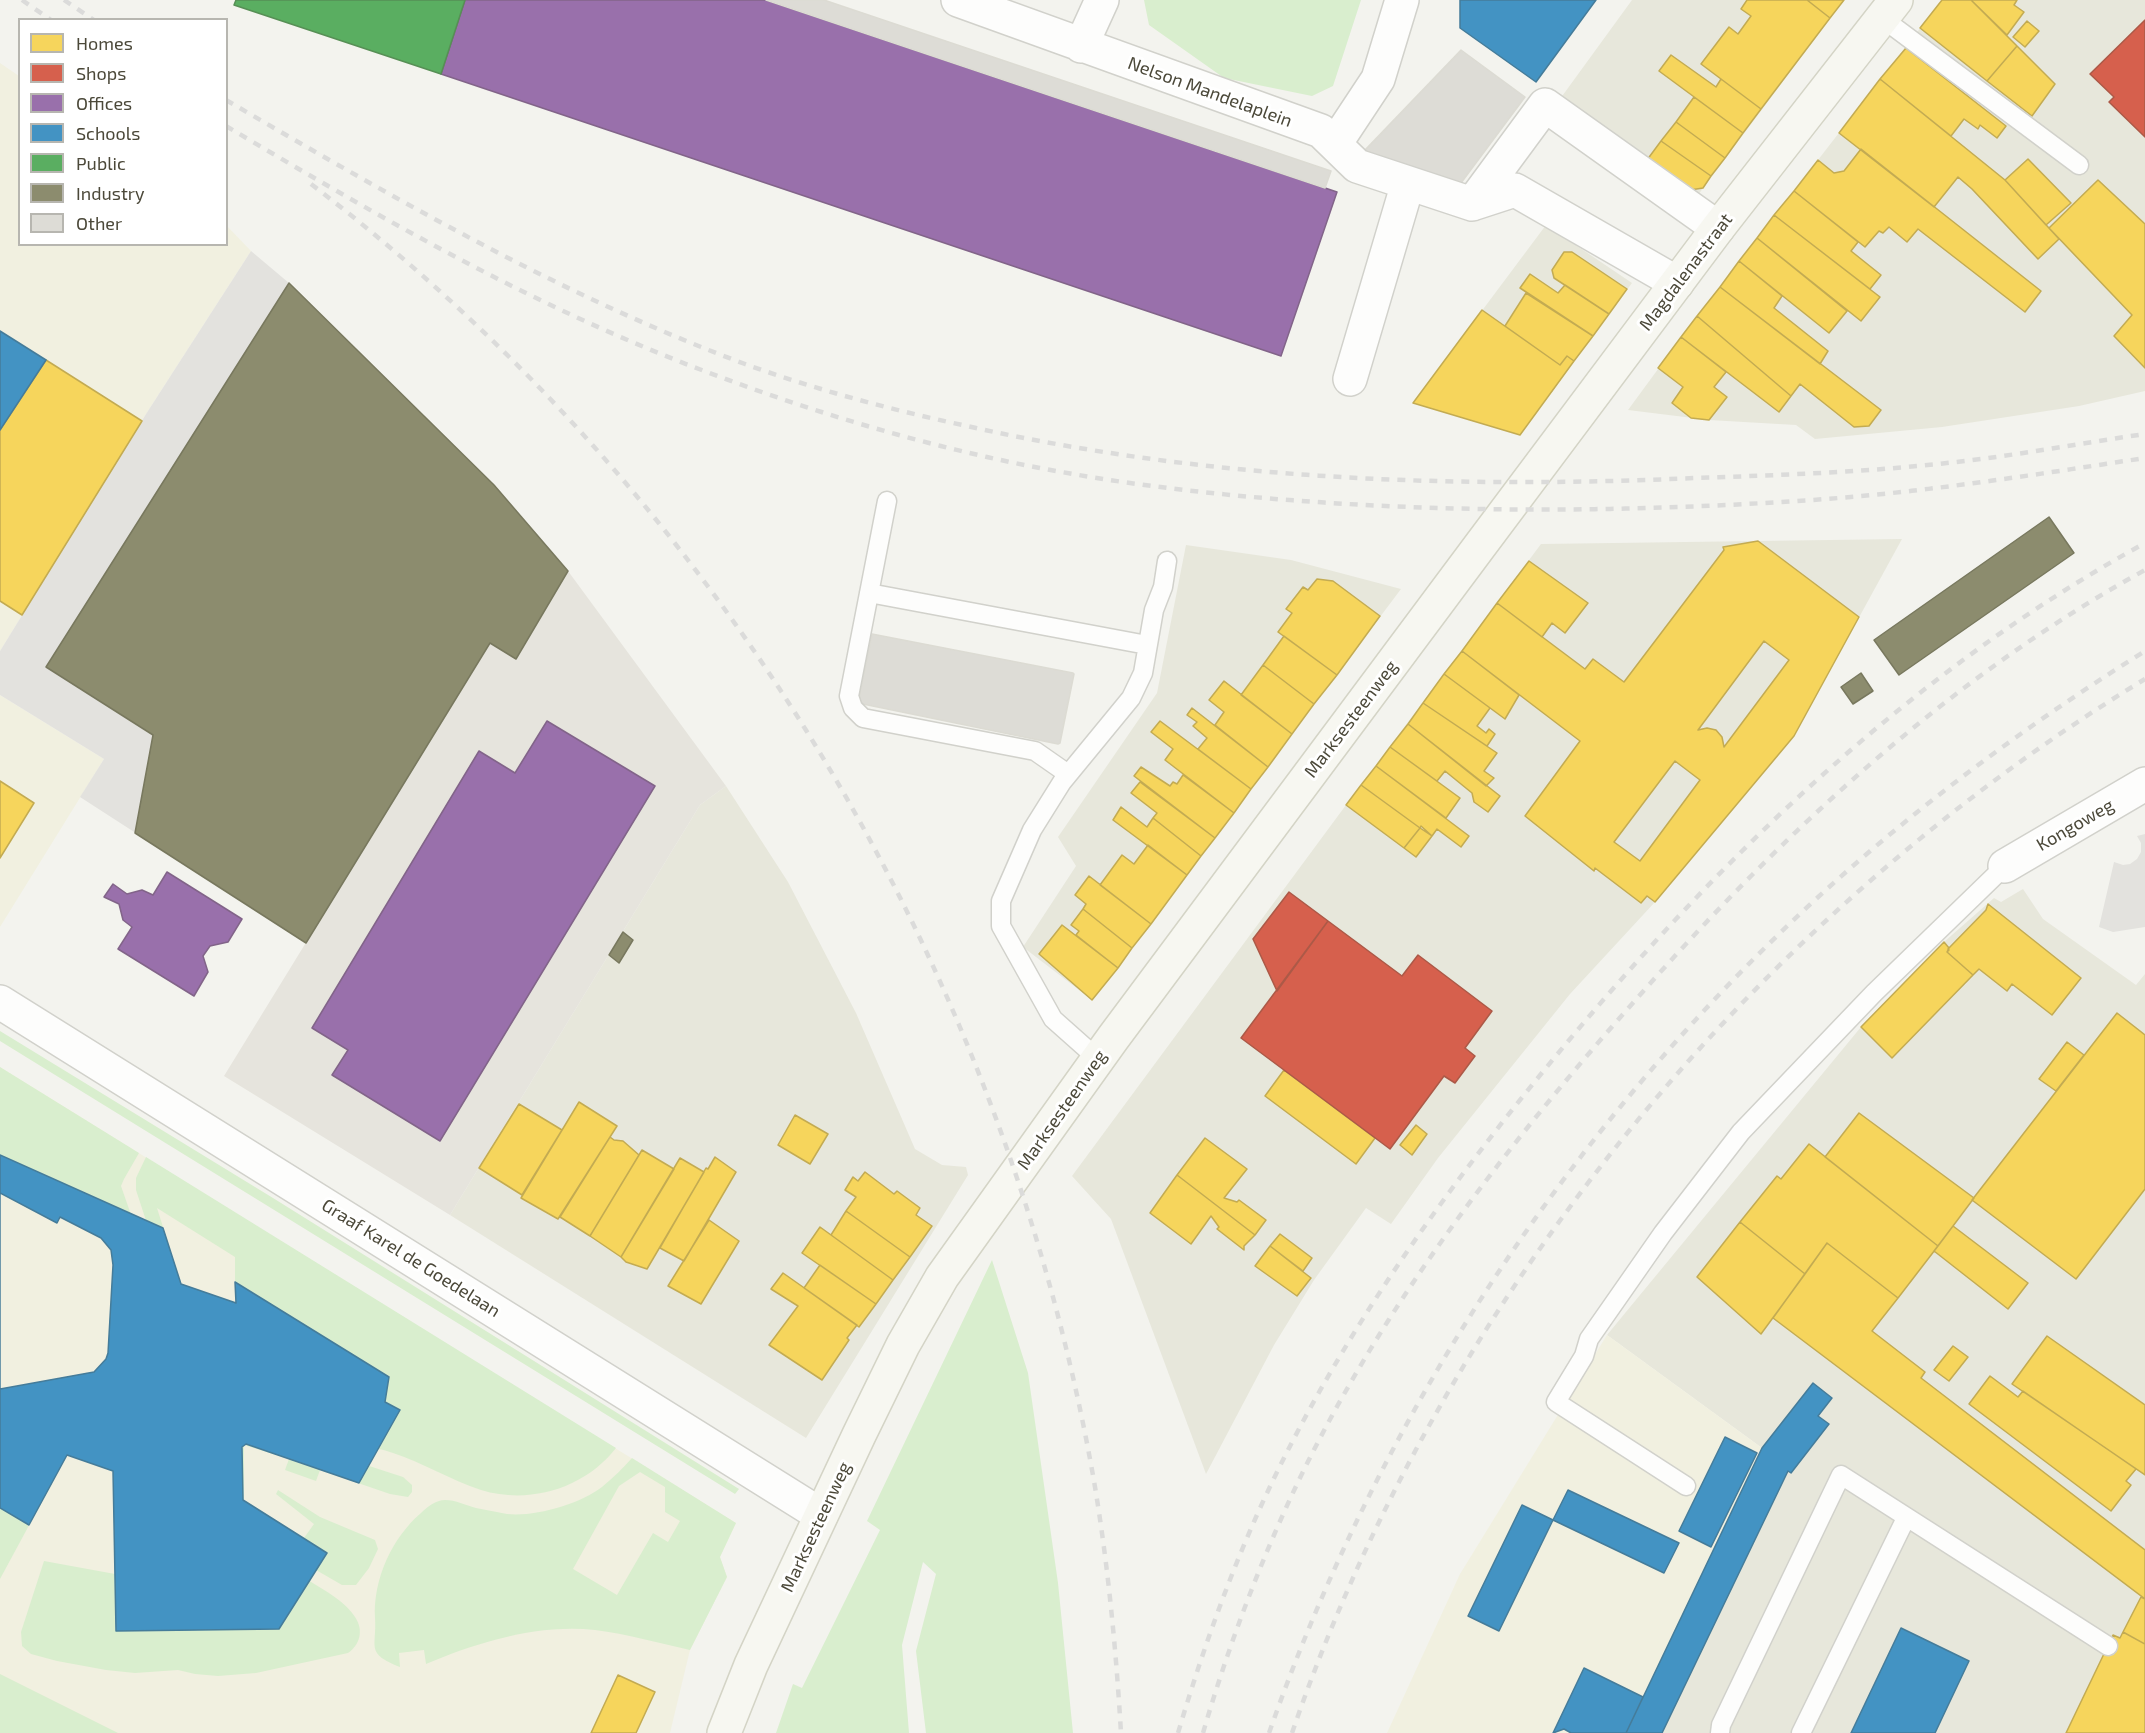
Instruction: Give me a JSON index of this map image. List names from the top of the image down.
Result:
{
  "streets": {
    "street": [
      "Nelson Mandelaplein",
      "Magdalenastraat",
      "Marksesteenweg",
      "Kongoweg",
      "Graaf Karel de Goedelaan"
    ]
  },
  "crossings": [
    ["Magdalenastraat", "Marksesteenweg"],
    ["Marksesteenweg", "Graaf Karel de Goedelaan"]
  ],
  "legend": [
    "Homes",
    "Shops",
    "Offices",
    "Schools",
    "Public",
    "Industry",
    "Other"
  ]
}
